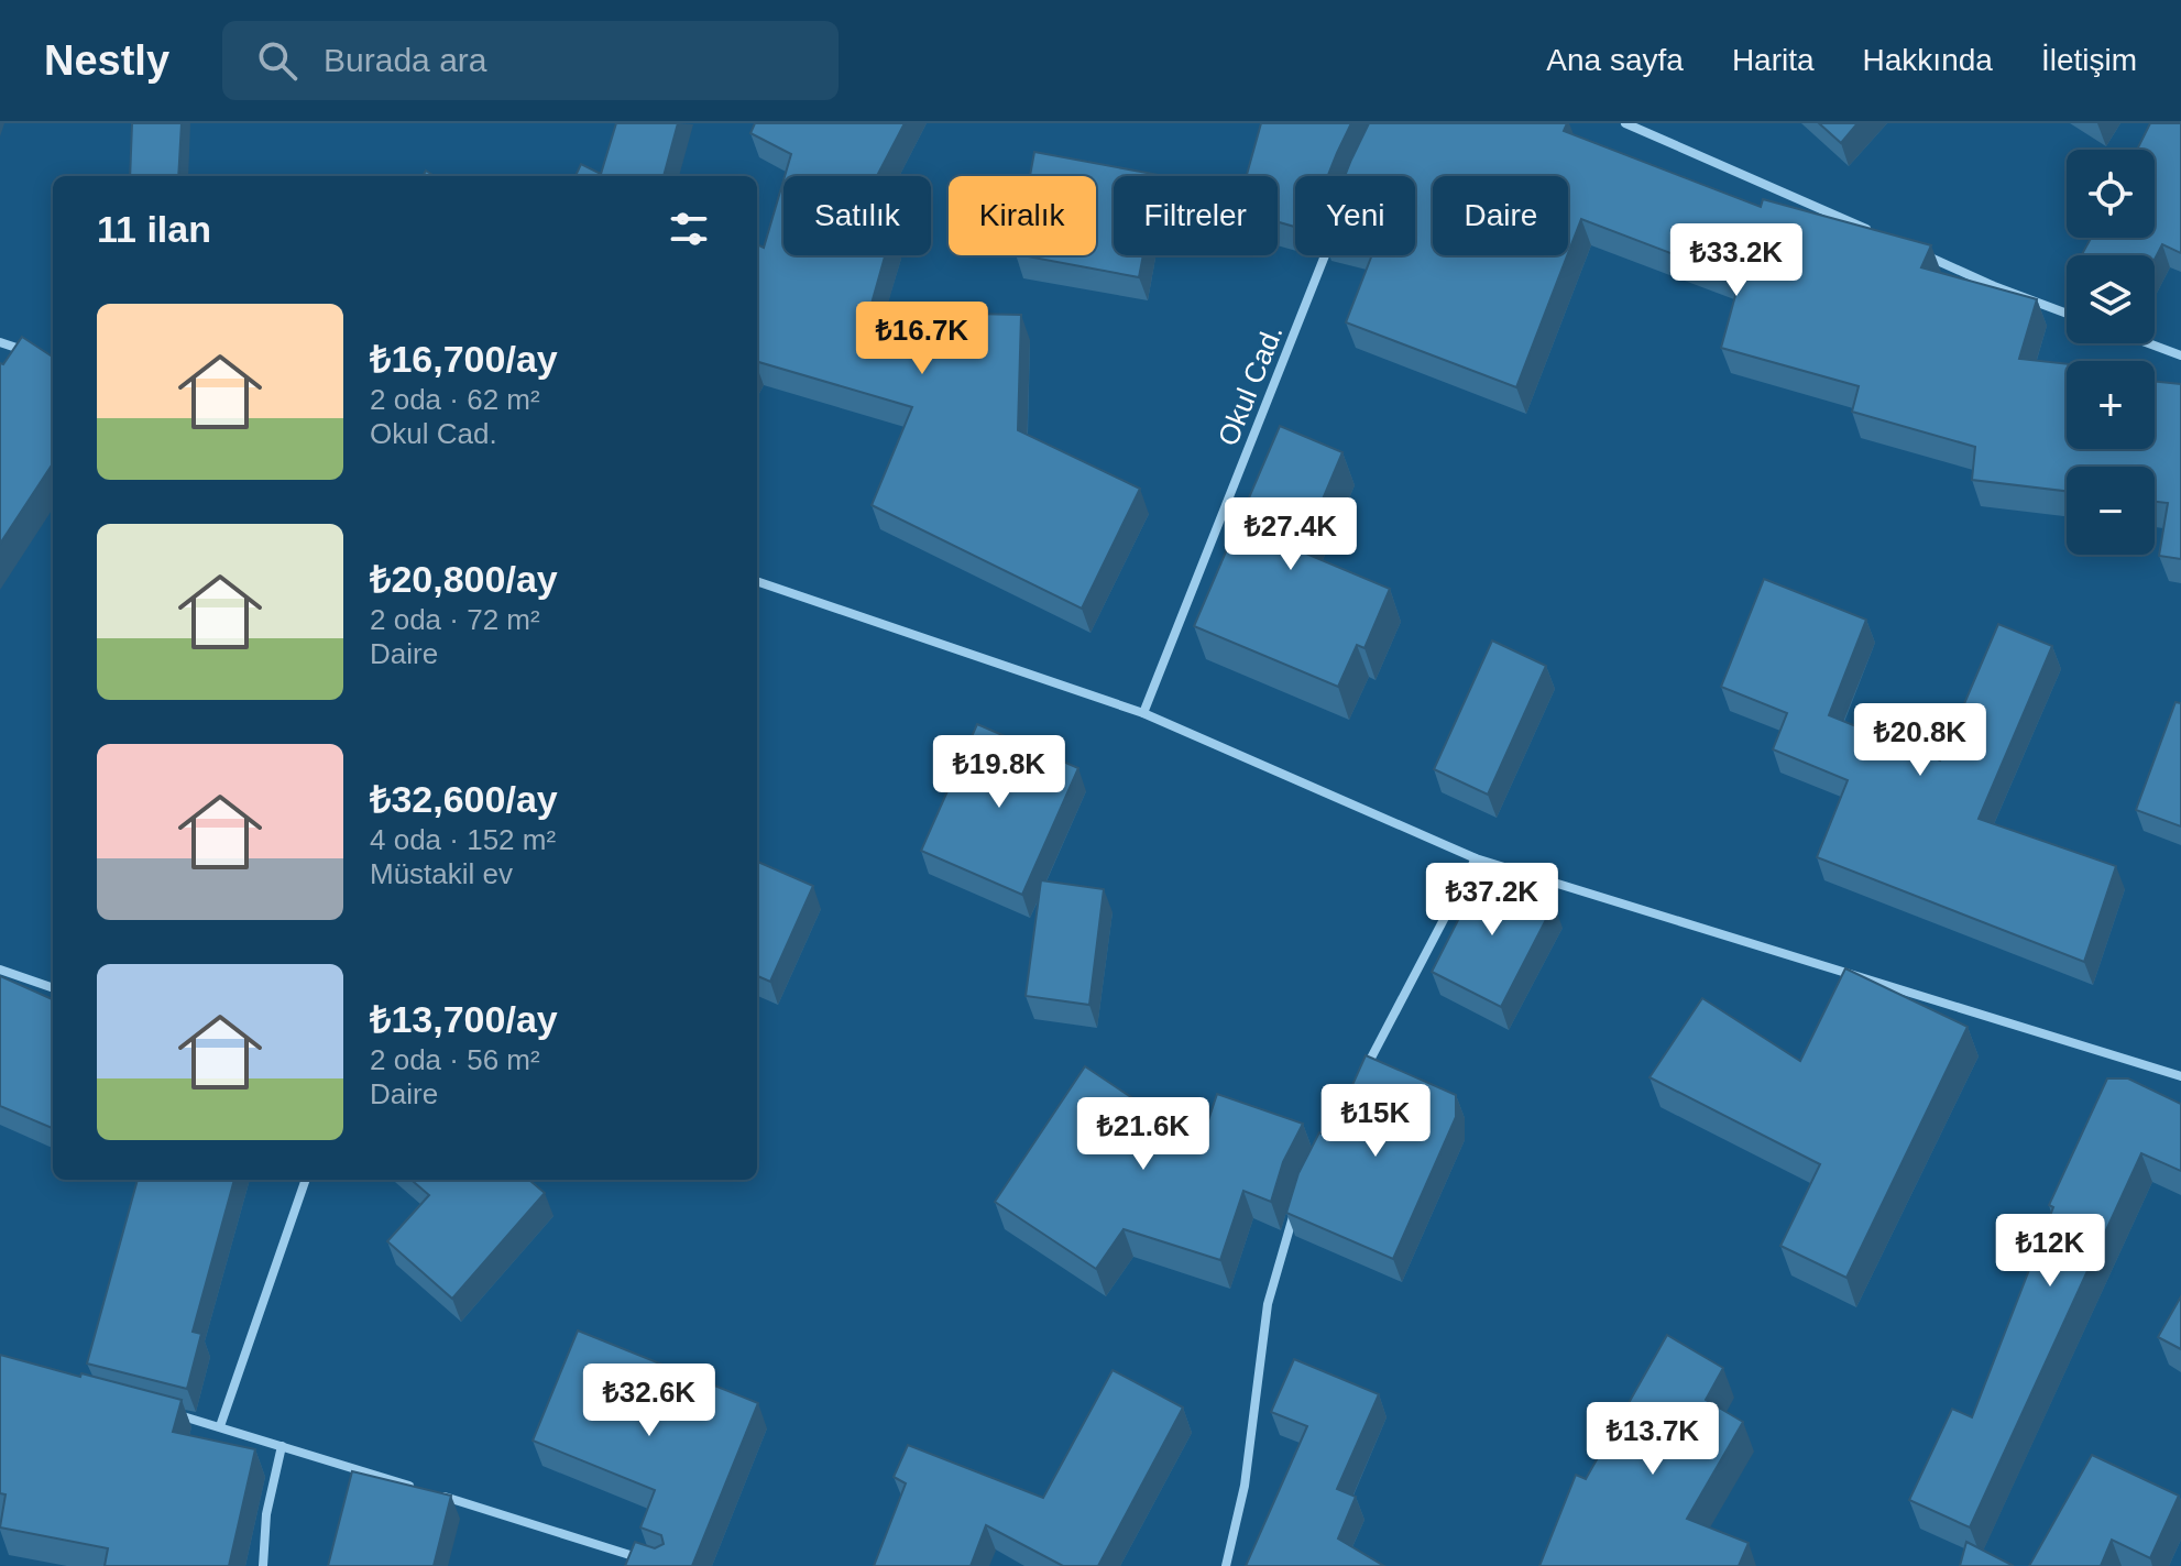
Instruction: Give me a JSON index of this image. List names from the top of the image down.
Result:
{
  "streets": {
    "street": ["Okul Cad."]
  },
  "page": {
    "header": "Nestly",
    "search": "Burada ara",
    "nav": [
      "Ana sayfa",
      "Harita",
      "Hakkında",
      "İletişim"
    ],
    "map_buttons": ["+", "−"],
    "chip": [
      "Satılık",
      "Kiralık",
      "Filtreler",
      "Yeni",
      "Daire"
    ],
    "heading": "11 ilan",
    "price": [
      "₺33.2K",
      "₺16.7K",
      "₺27.4K",
      "₺20.8K",
      "₺19.8K",
      "₺37.2K",
      "₺15K",
      "₺21.6K",
      "₺12K",
      "₺32.6K",
      "₺13.7K"
    ],
    "list": [
      {
        "name": "₺16,700/ay",
        "note": "2 oda · 62 m² · Okul Cad."
      },
      {
        "name": "₺20,800/ay",
        "note": "2 oda · 72 m² · Daire"
      },
      {
        "name": "₺32,600/ay",
        "note": "4 oda · 152 m² · Müstakil ev"
      },
      {
        "name": "₺13,700/ay",
        "note": "2 oda · 56 m² · Daire"
      }
    ]
  }
}
